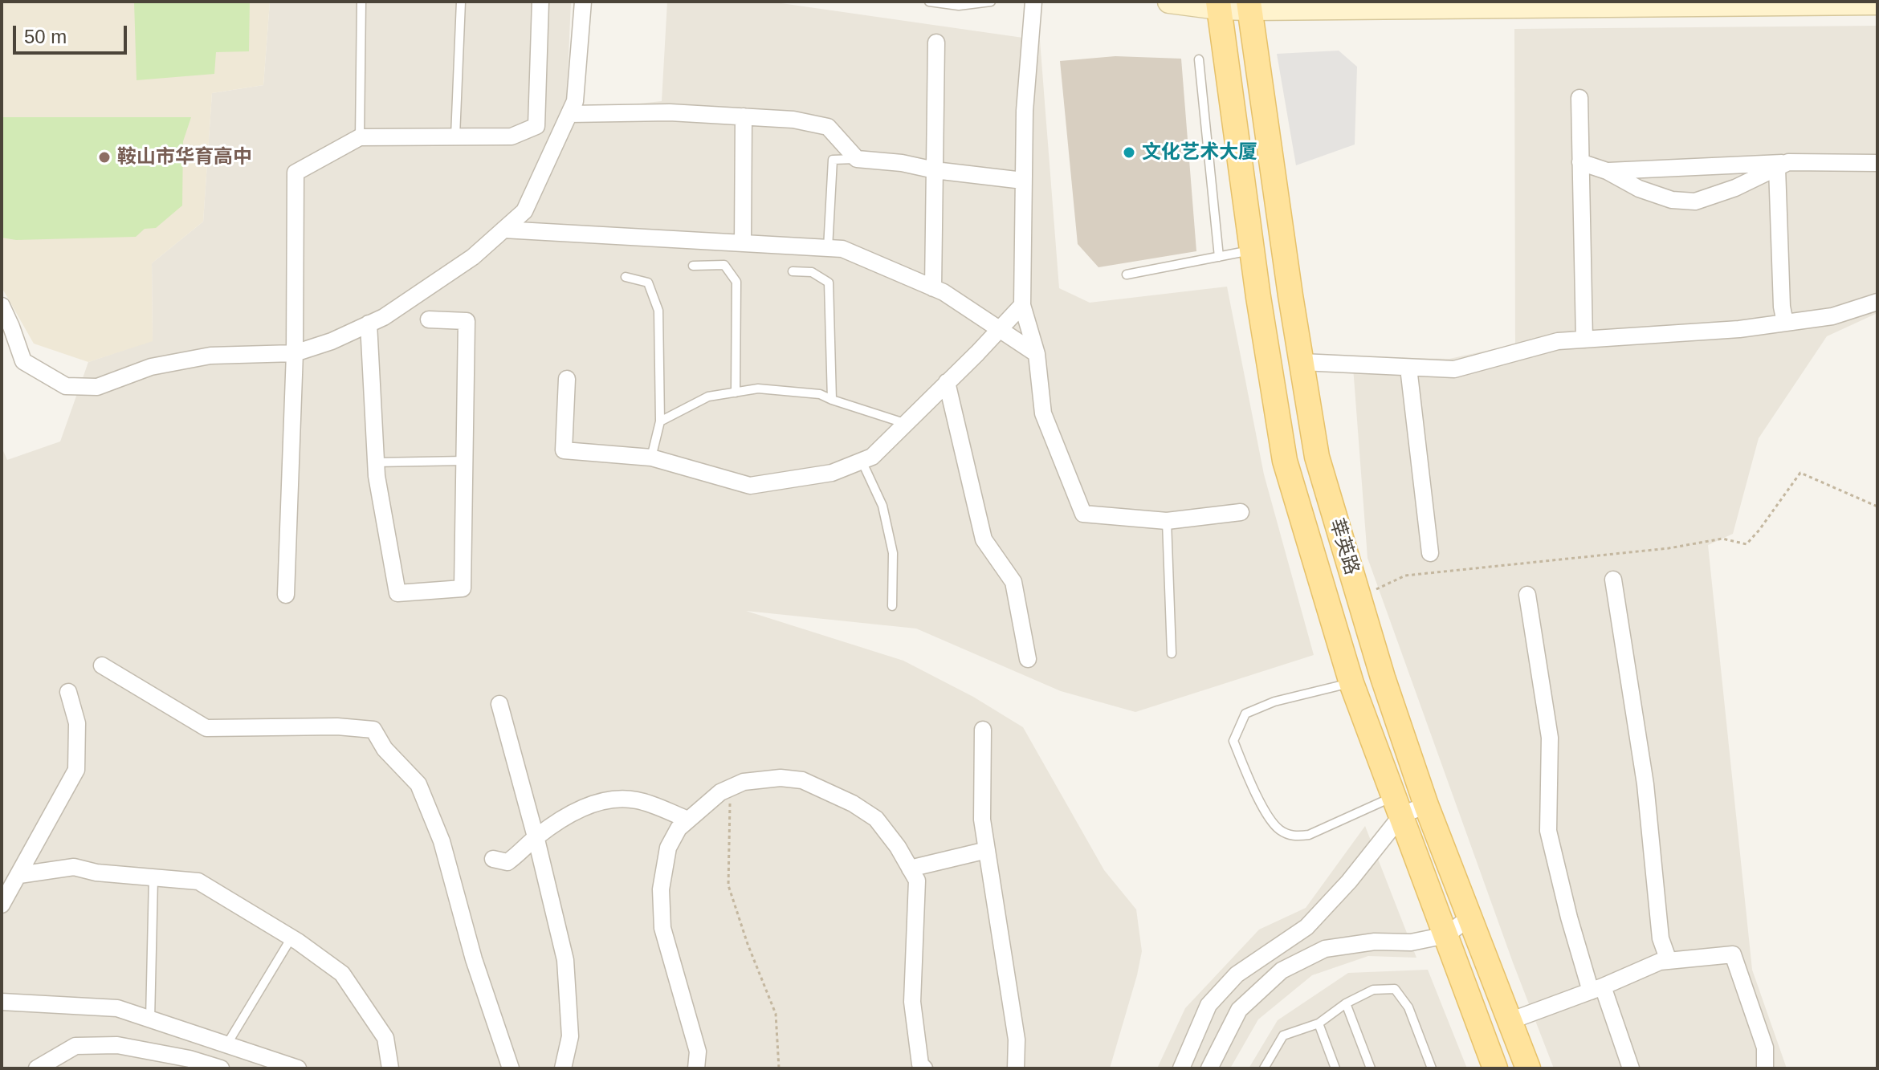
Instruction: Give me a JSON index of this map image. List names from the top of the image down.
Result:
{
  "streets": {
    "main road": ["莘英路"]
  },
  "places": ["文化艺术大厦", "鞍山市华育高中"],
  "scale_bar": "50 m"
}
